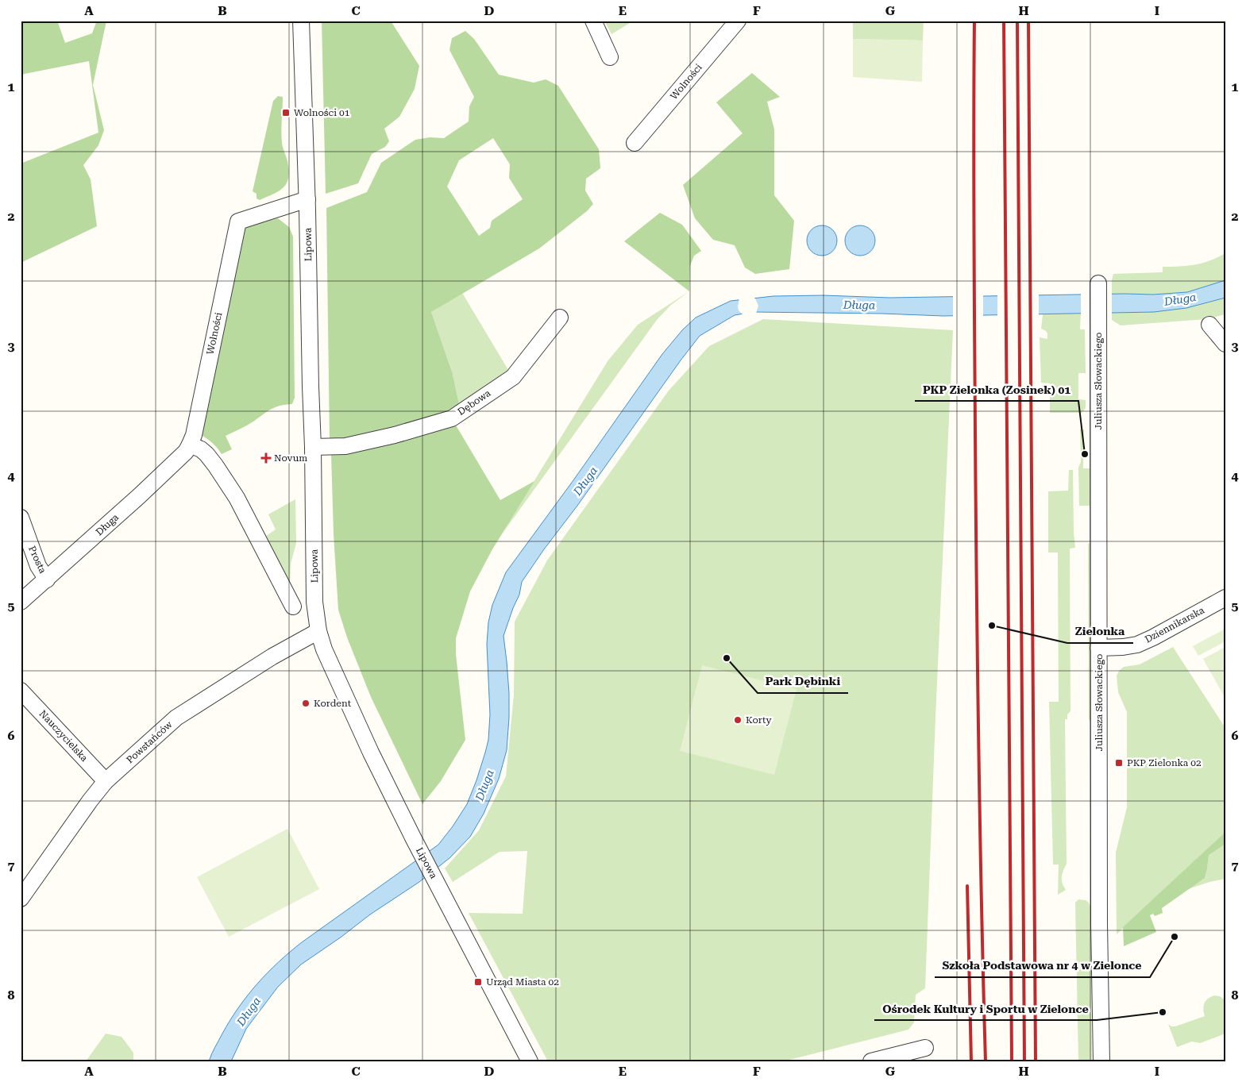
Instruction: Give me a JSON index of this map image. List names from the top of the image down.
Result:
{
  "streets": {
    "street": [
      "Wolności",
      "Lipowa",
      "Juliusza Słowackiego",
      "Dębowa",
      "Długa",
      "Prosta",
      "Dziennikarska",
      "Nauczycielska",
      "Powstańców"
    ]
  },
  "crossings": [
    ["Wolności", "Lipowa"],
    ["Wolności", "Długa"],
    ["Lipowa", "Dębowa"],
    ["Lipowa", "Powstańców"],
    ["Juliusza Słowackiego", "Dziennikarska"],
    ["Długa", "Prosta"],
    ["Nauczycielska", "Powstańców"]
  ],
  "water": ["Długa"],
  "places": {
    "transit": ["Wolności 01", "PKP Zielonka 02", "Urząd Miasta 02"],
    "other": [
      "PKP Zielonka (Zosinek) 01",
      "Zielonka",
      "Park Dębinki",
      "Kordent",
      "Korty",
      "Szkoła Podstawowa nr 4 w Zielonce",
      "Ośrodek Kultury i Sportu w Zielonce"
    ],
    "health": ["Novum"]
  },
  "grid": {
    "columns": [
      "A",
      "B",
      "C",
      "D",
      "E",
      "F",
      "G",
      "H",
      "I"
    ],
    "rows": [
      "1",
      "2",
      "3",
      "4",
      "5",
      "6",
      "7",
      "8"
    ]
  }
}
